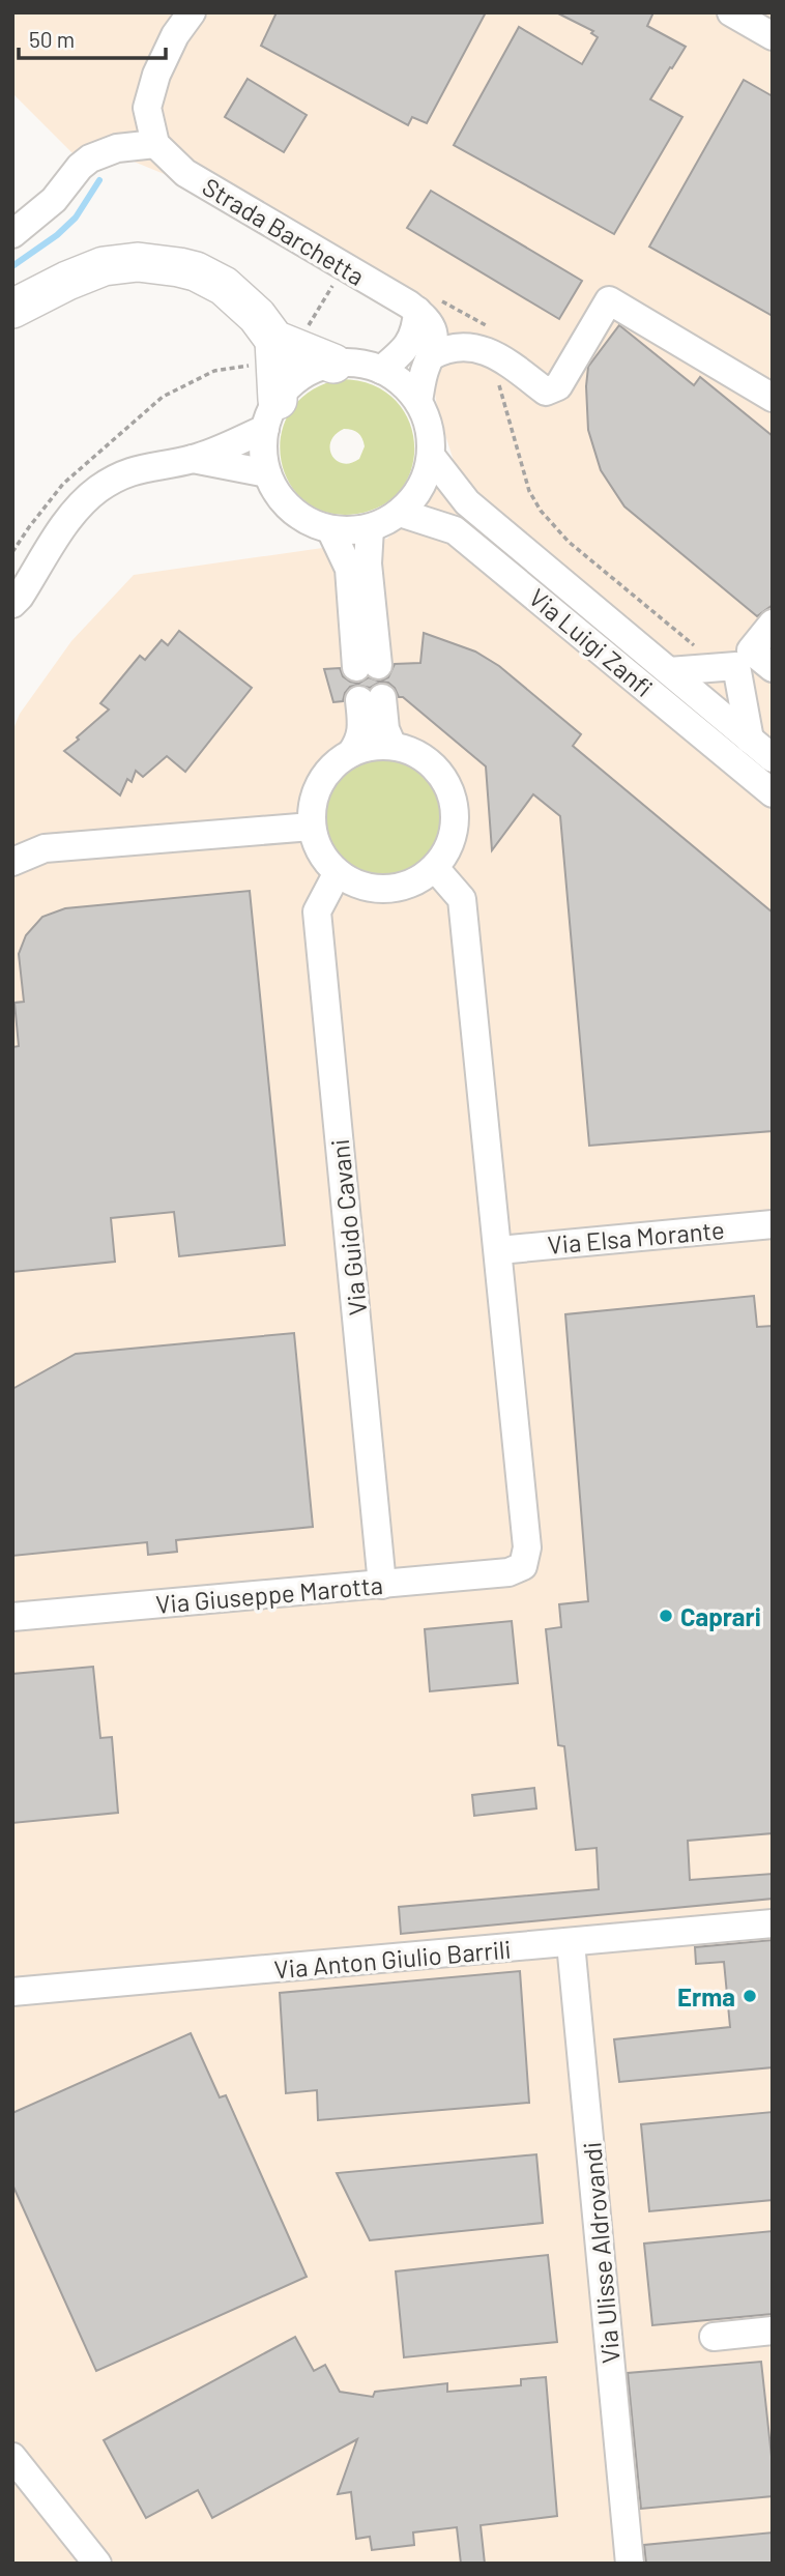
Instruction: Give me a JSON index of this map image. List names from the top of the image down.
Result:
{
  "streets": {
    "street": [
      "Strada Barchetta",
      "Via Luigi Zanfi",
      "Via Guido Cavani",
      "Via Elsa Morante",
      "Via Giuseppe Marotta",
      "Via Anton Giulio Barrili",
      "Via Ulisse Aldrovandi"
    ]
  },
  "crossings": [
    ["Strada Barchetta", "Via Luigi Zanfi"],
    ["Via Guido Cavani", "Via Giuseppe Marotta"],
    ["Via Elsa Morante", "Via Giuseppe Marotta"],
    ["Via Anton Giulio Barrili", "Via Ulisse Aldrovandi"]
  ],
  "places": ["Caprari", "Erma"],
  "scale_bar": "50 m"
}
